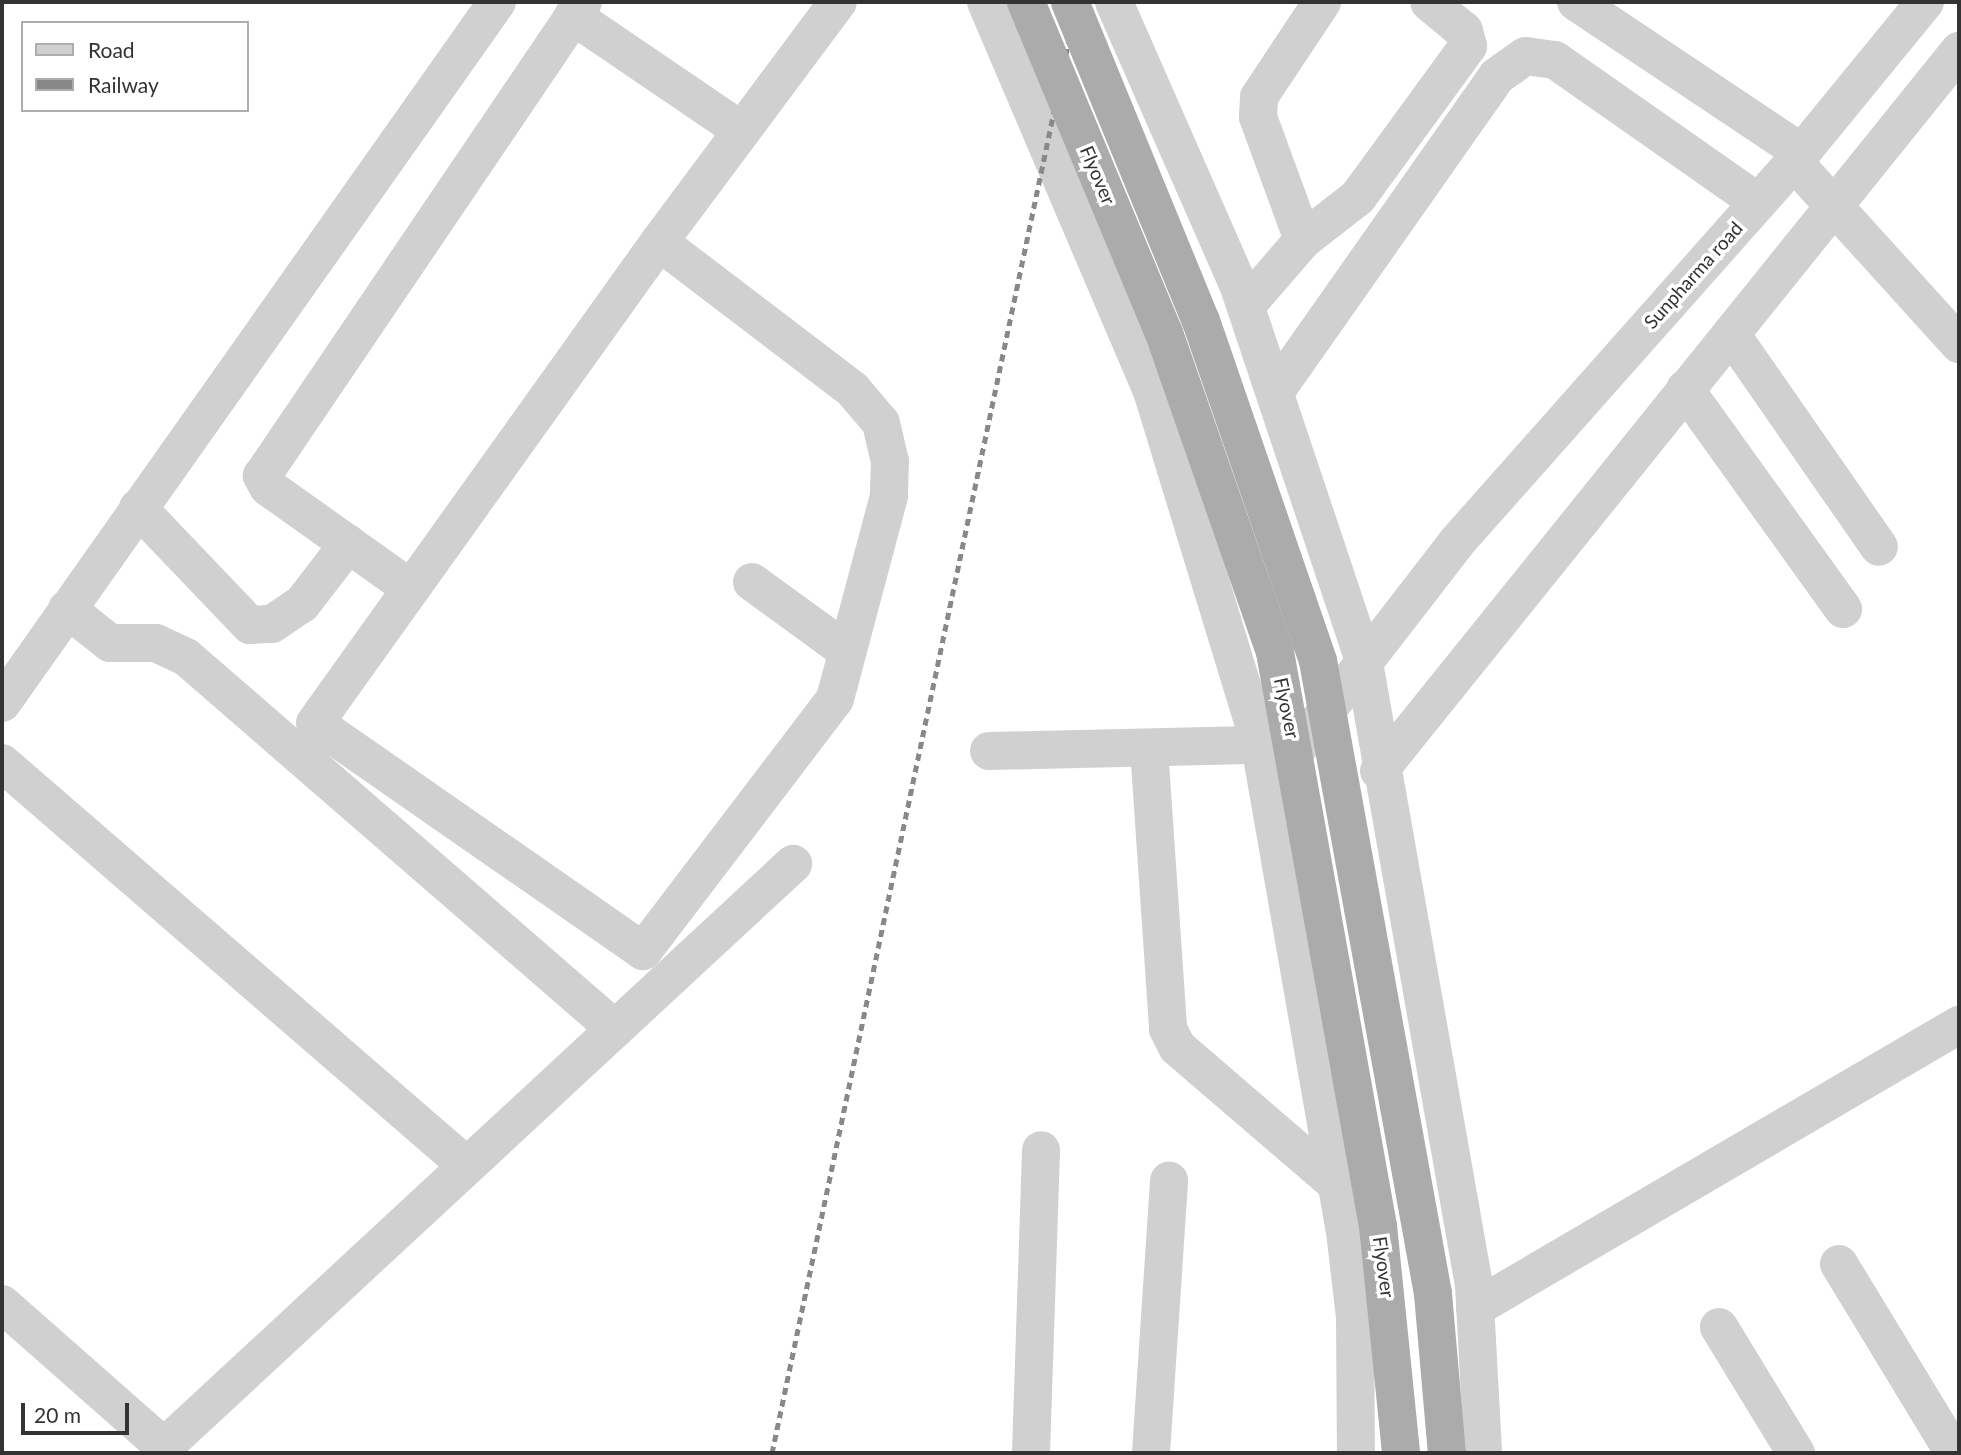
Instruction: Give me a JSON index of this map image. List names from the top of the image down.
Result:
{
  "streets": {
    "main road": ["Flyover"],
    "street": ["Sunpharma road"]
  },
  "legend": ["Road", "Railway"],
  "scale_bar": "20 m"
}
